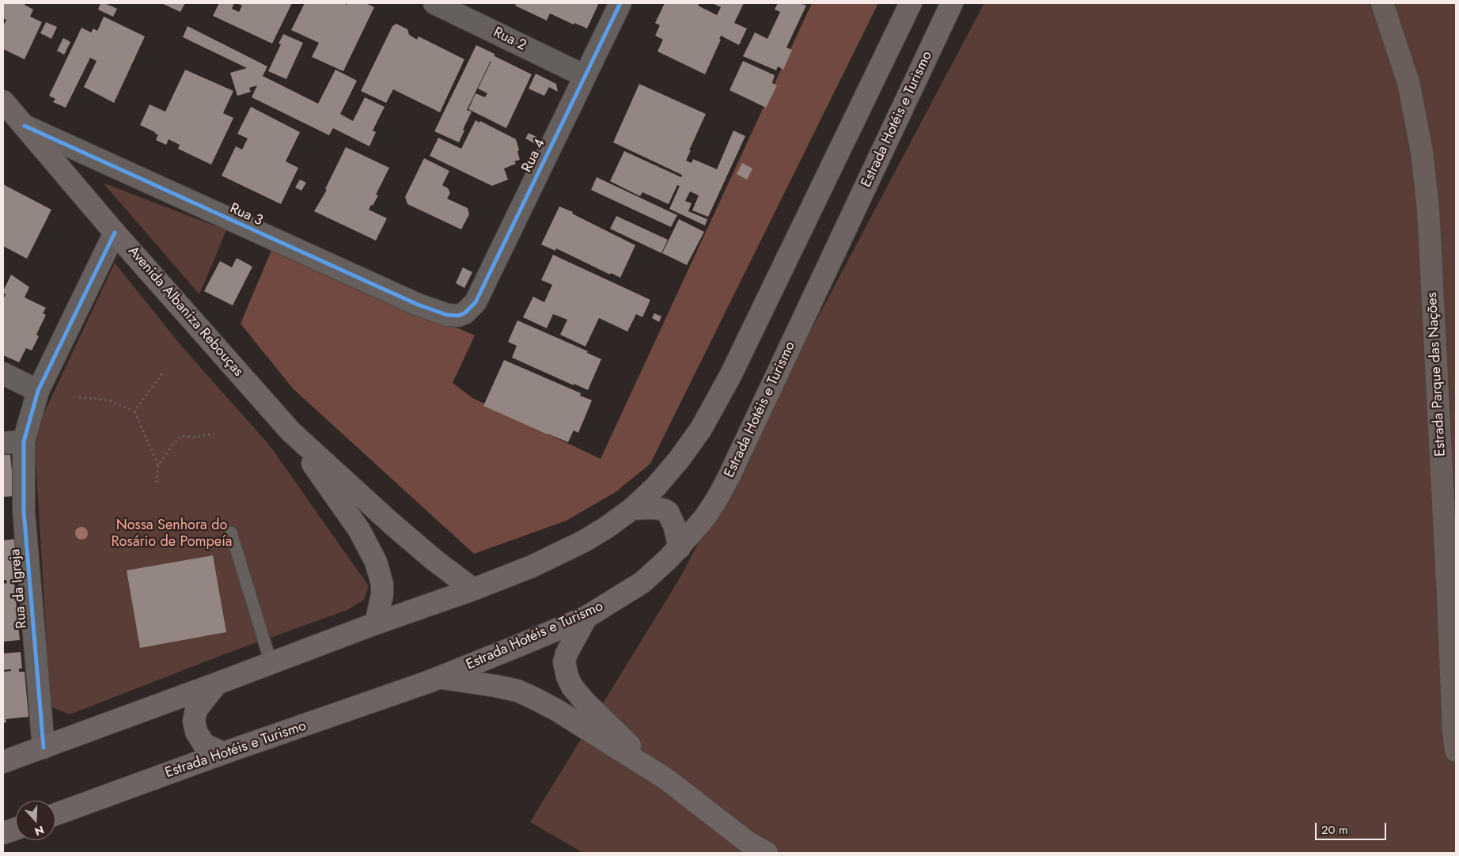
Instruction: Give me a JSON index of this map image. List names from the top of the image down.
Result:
{
  "streets": {
    "highway": ["Estrada Parque das Nações"],
    "main road": ["Estrada Hotéis e Turismo", "Avenida Albaniza Rebouças"],
    "street": [
      "Rua 2",
      "Rua 4",
      "Rua 3",
      "Rua da Igreja"
    ]
  },
  "crossings": [
    ["Rua 2", "Rua 4"],
    ["Rua 4", "Rua 3"],
    ["Rua 3", "Avenida Albaniza Rebouças"],
    ["Avenida Albaniza Rebouças", "Rua da Igreja"]
  ],
  "parks": ["Nossa Senhora do Rosário de Pompeía"],
  "scale_bar": "20 m",
  "north": "bottom"
}
